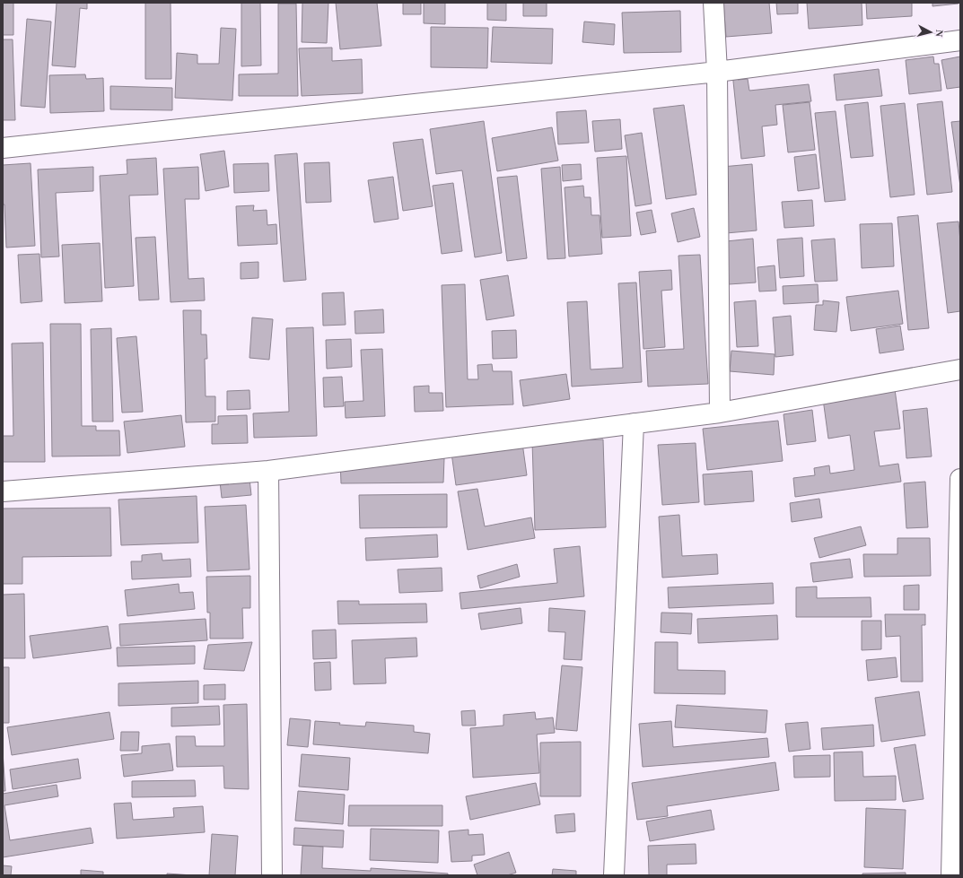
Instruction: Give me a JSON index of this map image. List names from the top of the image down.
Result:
{
  "north": "right"
}
